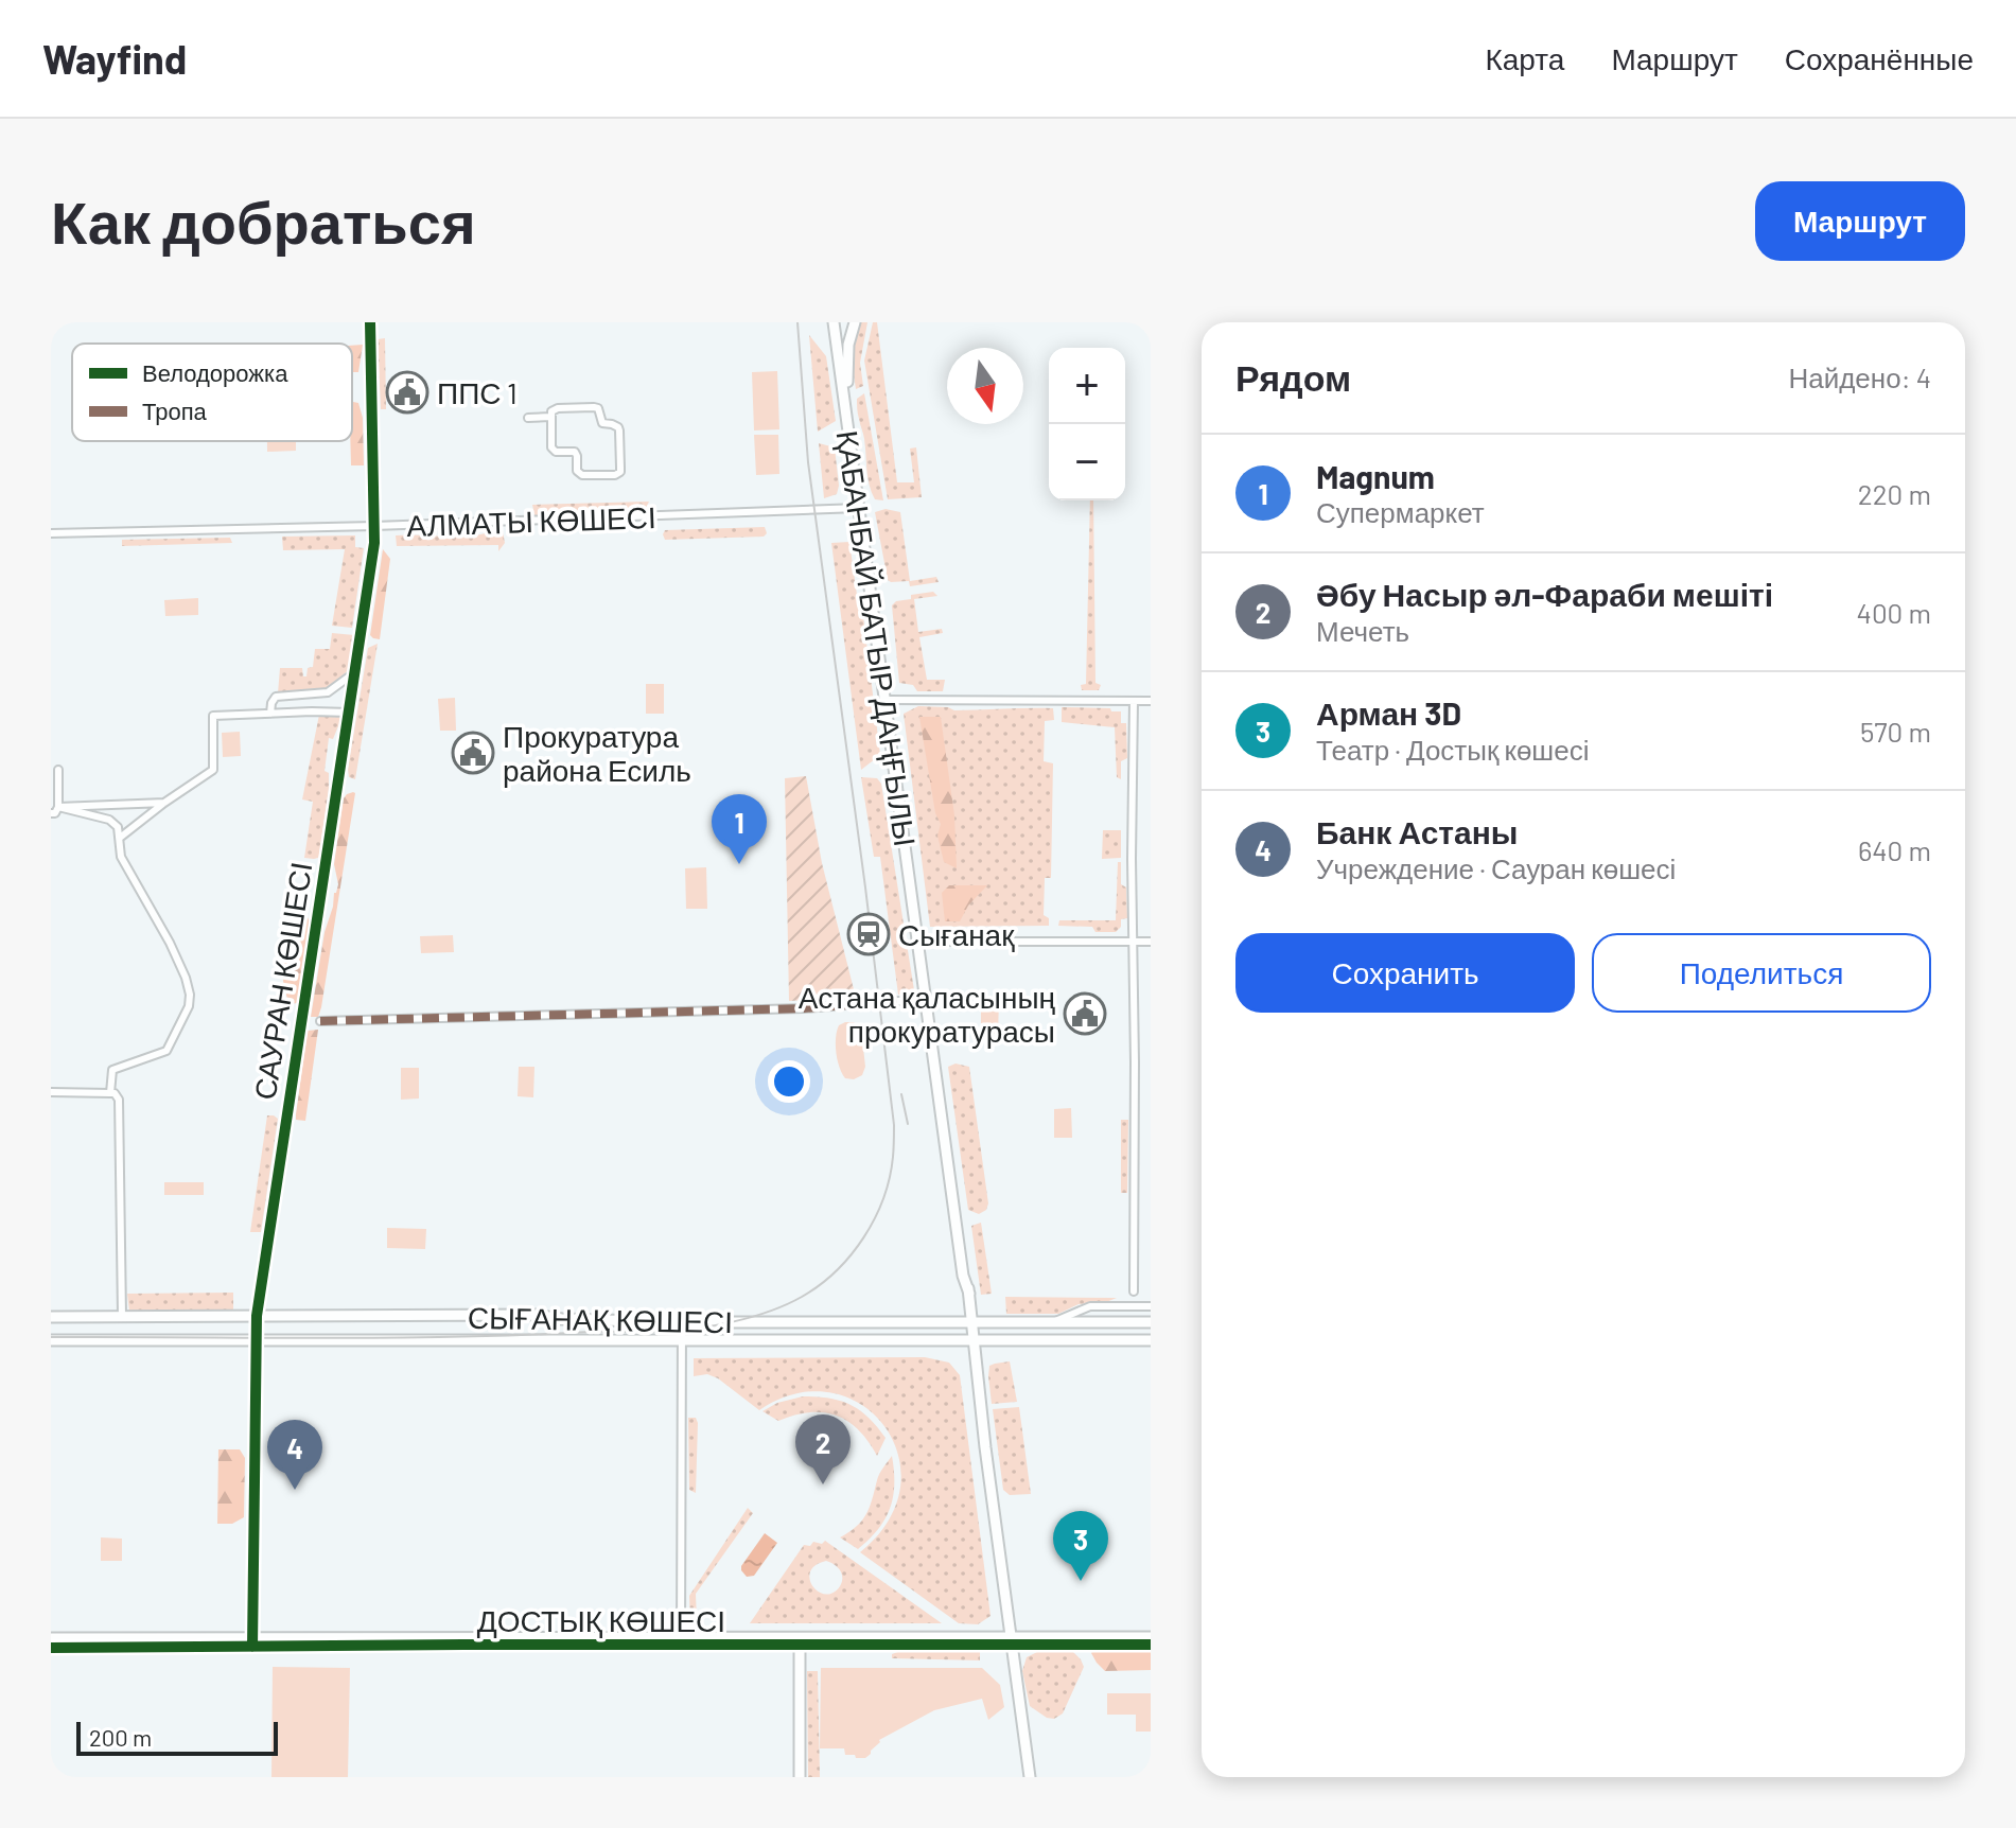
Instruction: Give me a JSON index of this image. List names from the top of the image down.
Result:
{
  "streets": {
    "main road": [
      "ҚАБАНБАЙ БАТЫР ДАҢҒЫЛЫ",
      "САУРАН КӨШЕСІ",
      "СЫҒАНАҚ КӨШЕСІ",
      "ДОСТЫҚ КӨШЕСІ"
    ],
    "street": ["АЛМАТЫ КӨШЕСІ"]
  },
  "crossings": [
    ["АЛМАТЫ КӨШЕСІ", "ҚАБАНБАЙ БАТЫР ДАҢҒЫЛЫ"],
    ["АЛМАТЫ КӨШЕСІ", "САУРАН КӨШЕСІ"],
    ["ҚАБАНБАЙ БАТЫР ДАҢҒЫЛЫ", "СЫҒАНАҚ КӨШЕСІ"],
    ["ҚАБАНБАЙ БАТЫР ДАҢҒЫЛЫ", "ДОСТЫҚ КӨШЕСІ"],
    ["САУРАН КӨШЕСІ", "СЫҒАНАҚ КӨШЕСІ"],
    ["САУРАН КӨШЕСІ", "ДОСТЫҚ КӨШЕСІ"]
  ],
  "places": {
    "public building": ["ППС 1", "Прокуратура района Есиль", "Астана қаласының прокуратурасы"],
    "station": ["Сығанақ"]
  },
  "legend": ["Велодорожка", "Тропа"],
  "scale_bar": "200 m",
  "north": "bottom",
  "page": {
    "header": "Wayfind",
    "nav": ["Карта", "Маршрут", "Сохранённые"],
    "buttons": [
      "Маршрут",
      ["Сохранить", "Поделиться"]
    ],
    "title": "Как добраться",
    "heading": ["Рядом", "Найдено: 4"],
    "map_buttons": ["+", "−"],
    "list": [
      {
        "mark": "1",
        "name": "Magnum",
        "note": "Супермаркет",
        "value": "220 m"
      },
      {
        "mark": "2",
        "name": "Әбу Насыр әл-Фараби мешіті",
        "note": "Мечеть",
        "value": "400 m"
      },
      {
        "mark": "3",
        "name": "Арман 3D",
        "note": "Театр · Достық көшесі",
        "value": "570 m"
      },
      {
        "mark": "4",
        "name": "Банк Астаны",
        "note": "Учреждение · Сауран көшесі",
        "value": "640 m"
      }
    ],
    "pins": [
      "1",
      "2",
      "4",
      "3"
    ],
    "scale": "200 m"
  }
}
